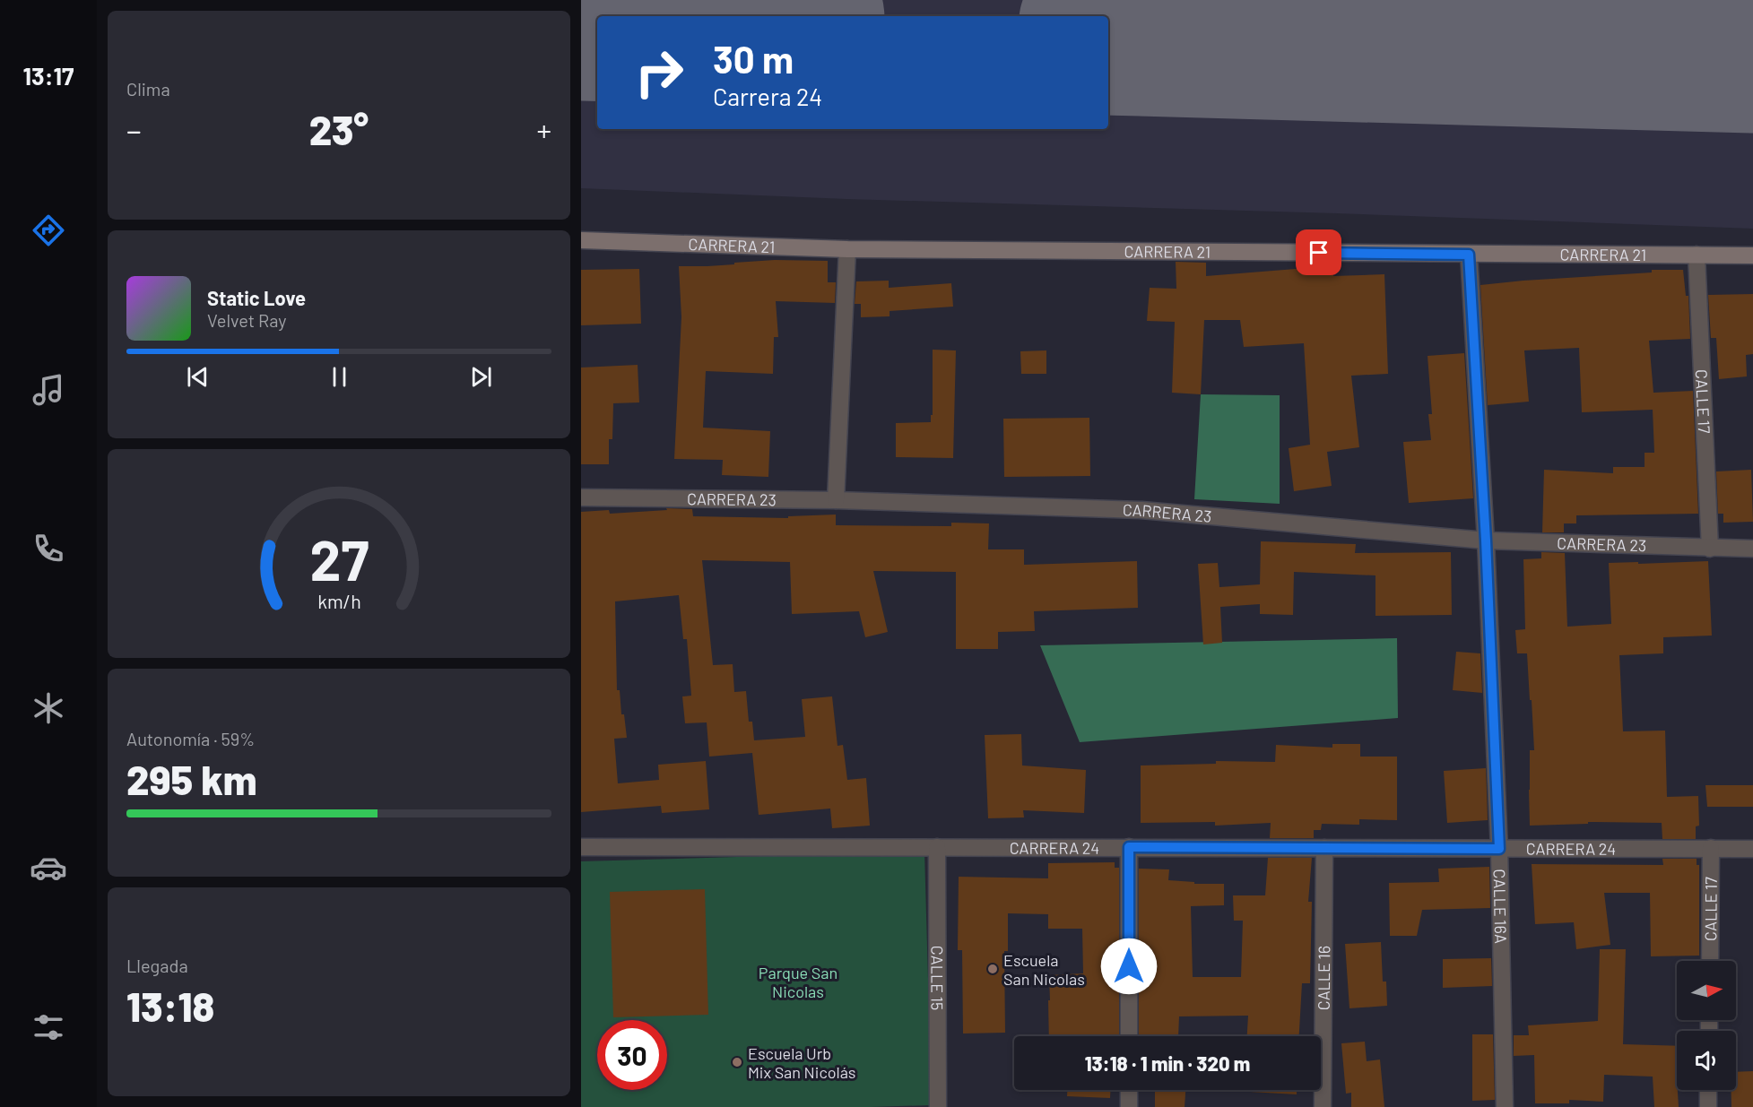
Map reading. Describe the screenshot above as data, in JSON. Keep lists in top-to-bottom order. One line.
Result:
{"streets":{"street":["CARRERA 21","CALLE 17","CARRERA 23","CARRERA 24","CALLE 16A","CALLE 15","CALLE 16"]},"crossings":[["CARRERA 21","CALLE 17"],["CARRERA 21","CALLE 16A"],["CALLE 17","CARRERA 23"],["CALLE 17","CARRERA 24"],["CARRERA 23","CALLE 16A"],["CARRERA 24","CALLE 16A"],["CARRERA 24","CALLE 15"],["CARRERA 24","CALLE 16"]],"parks":["Parque San Nicolas"],"places":["Escuela San Nicolas","Escuela Urb Mix San Nicolás"],"north":"right","page":{"tabs":"13:17","tile":["Clima",["Autonomía · 59%","295 km"],["Llegada","13:18"]],"turn":["30 m","Carrera 24"],"heat":["−","23°","+"],"song":["Static Love","Velvet Ray"],"limit":"30","trip":"13:18 · 1 min · 320 m","gauge":["27","km/h"]}}
